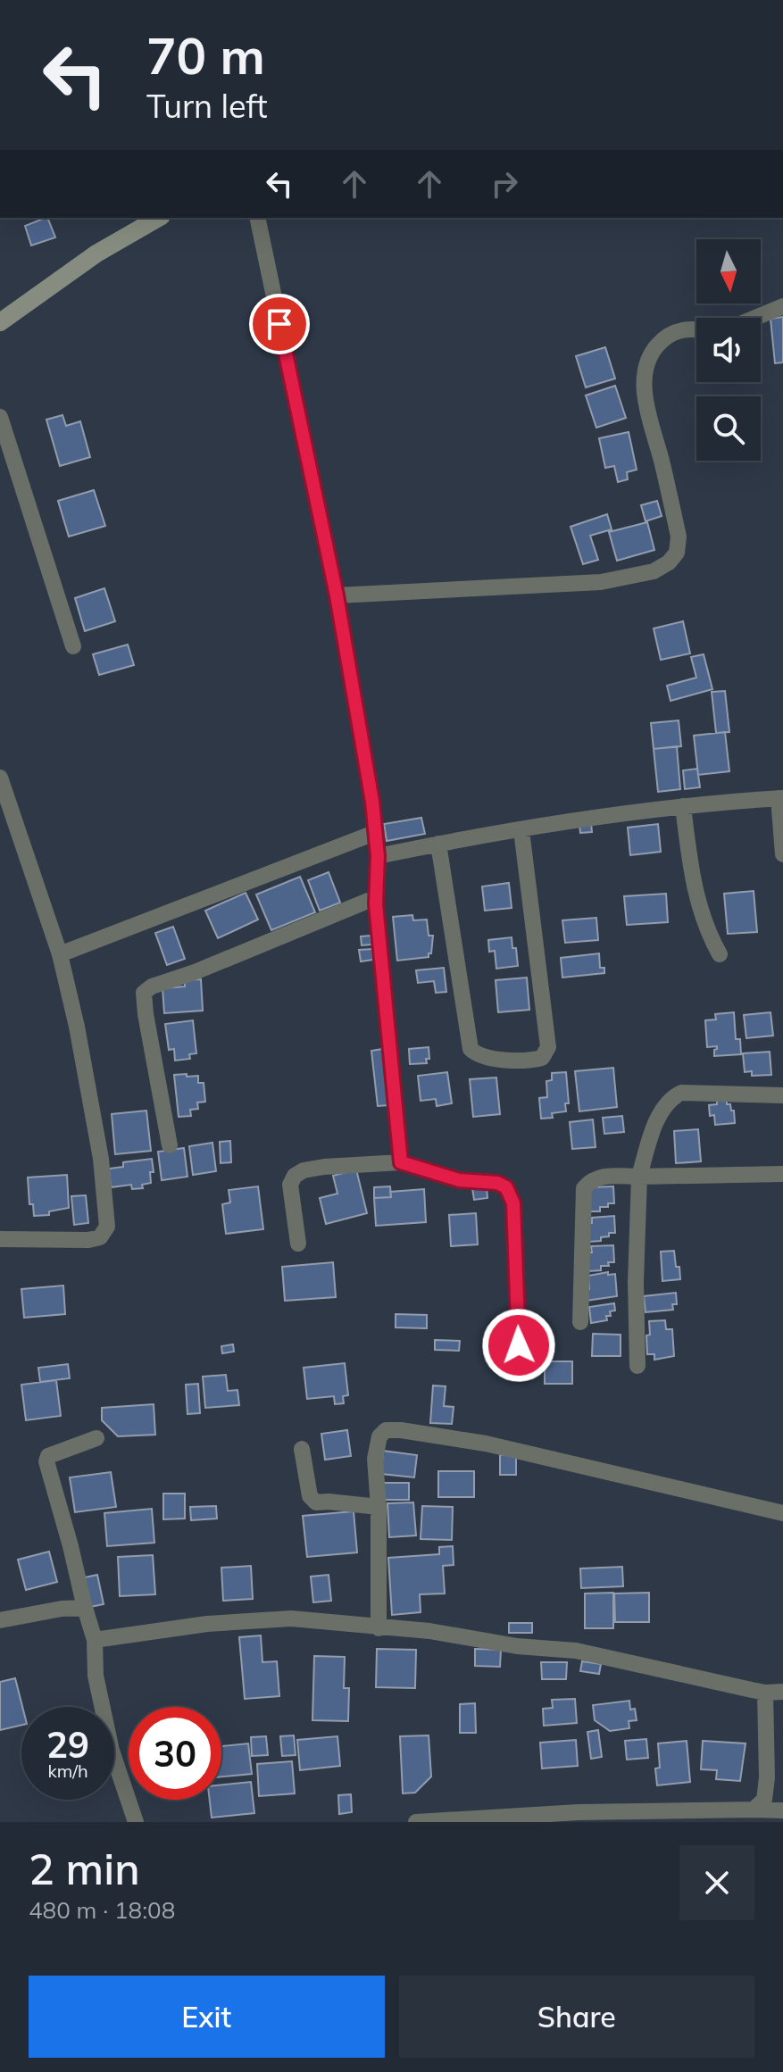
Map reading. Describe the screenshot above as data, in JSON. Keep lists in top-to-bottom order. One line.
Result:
{"north":"bottom","page":{"turn":["70 m","Turn left"],"speed":"29 km/h","limit":"30","heading":["2 min","480 m · 18:08"],"buttons":["Exit","Share"]}}
